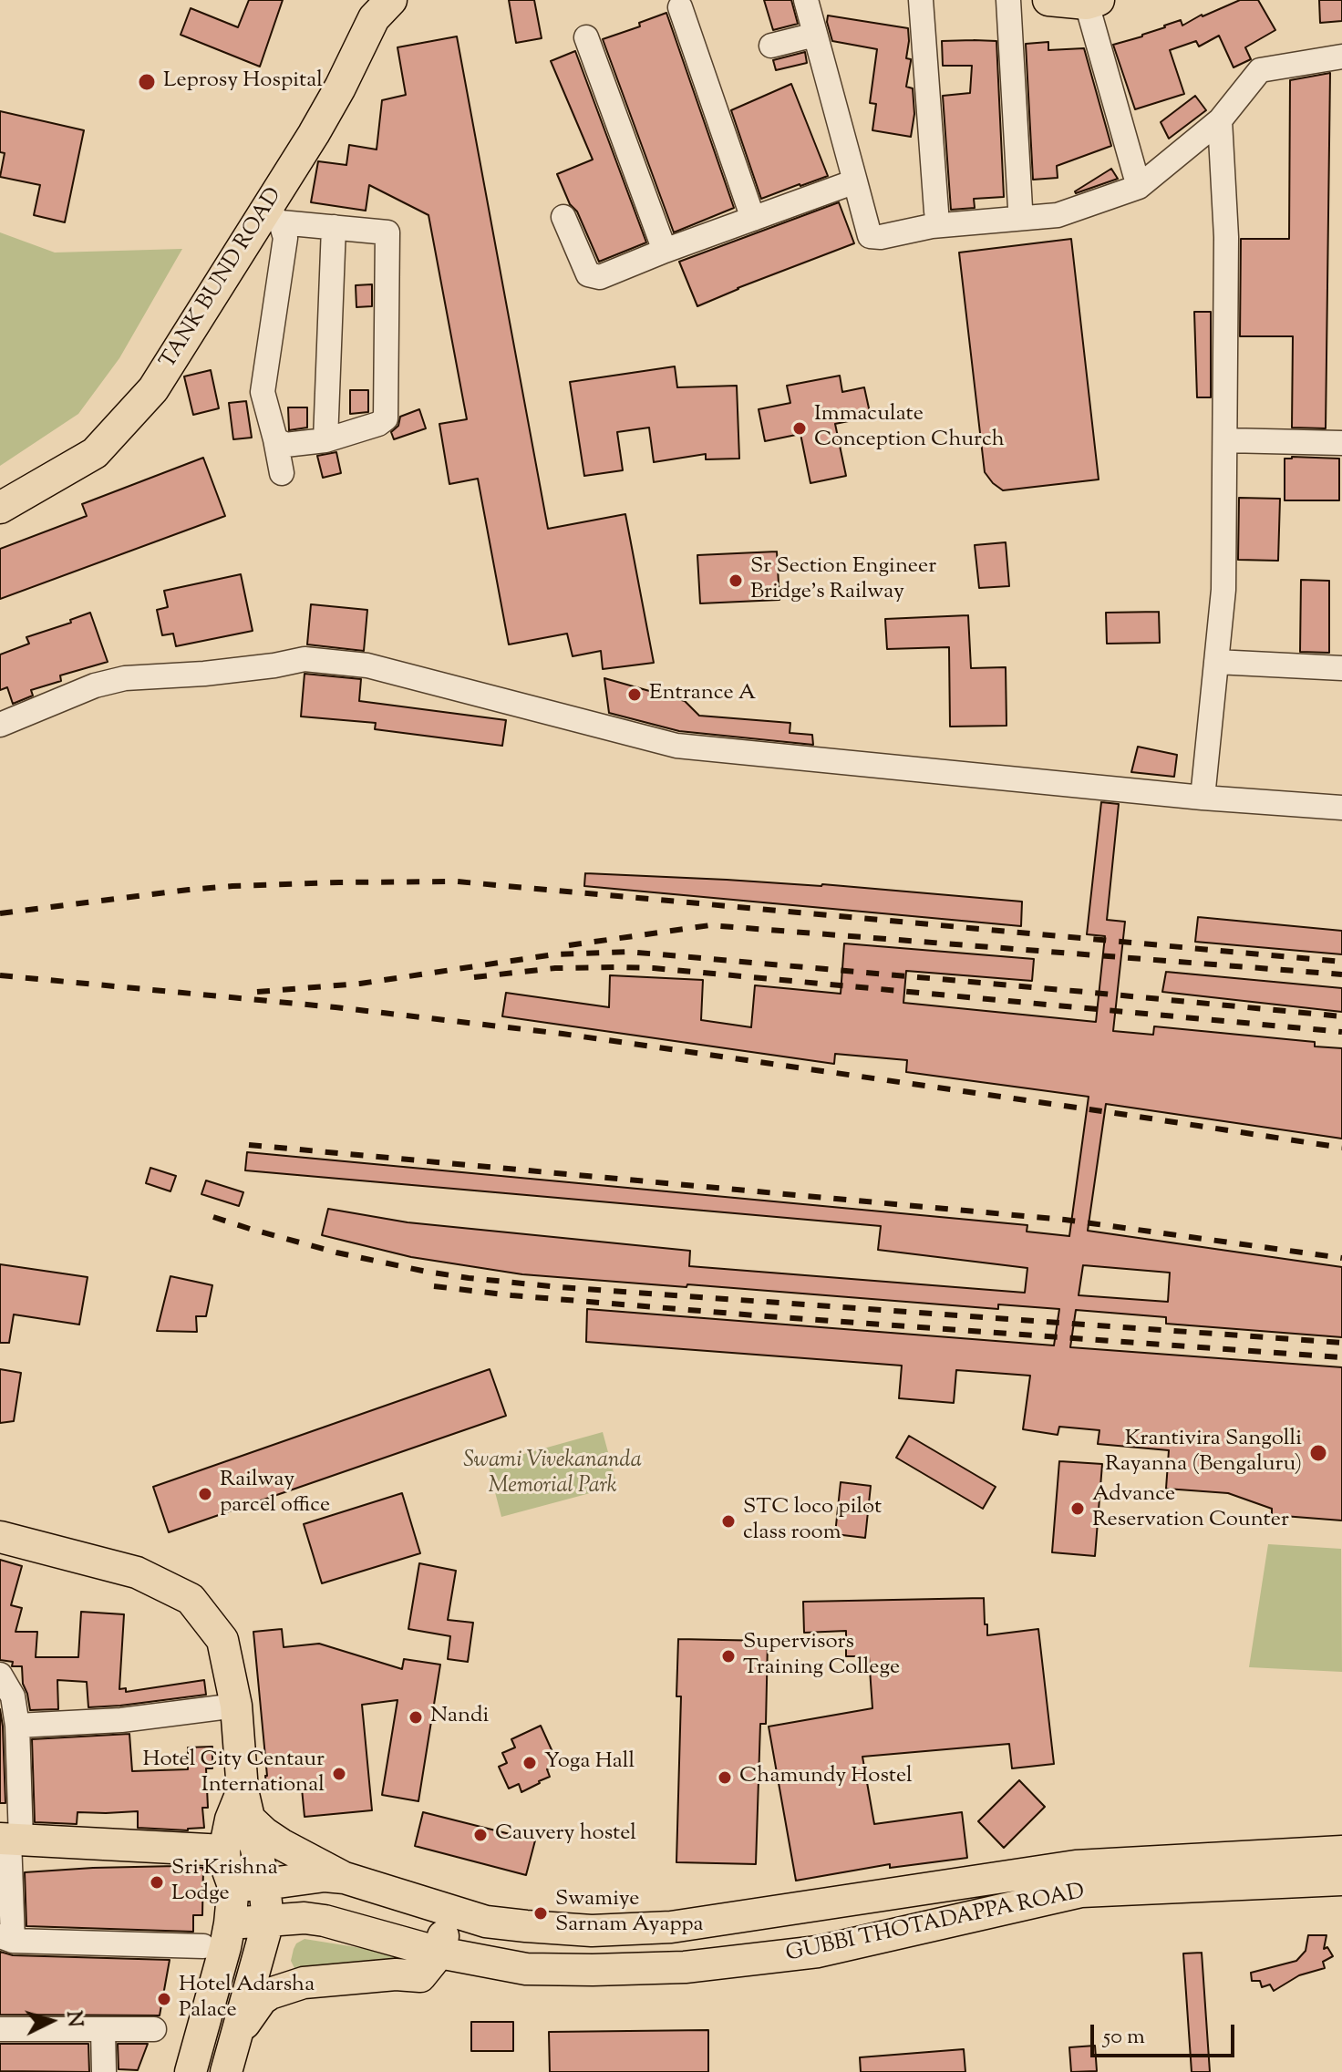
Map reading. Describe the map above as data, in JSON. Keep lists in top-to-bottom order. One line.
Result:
{"streets":{"main road":["TANK BUND ROAD","GUBBI THOTADAPPA ROAD"]},"parks":["Swami Vivekananda Memorial Park"],"places":["Leprosy Hospital","Immaculate Conception Church","Sr Section Engineer Bridge's Railway","Entrance A","Krantivira Sangolli Rayanna (Bengaluru)","Railway parcel office","Advance Reservation Counter","STC loco pilot class room","Supervisors Training College","Nandi","Yoga Hall","Hotel City Centaur International","Chamundy Hostel","Cauvery hostel","Sri Krishna Lodge","Swamiye Sarnam Ayappa","Hotel Adarsha Palace"],"scale_bar":"50 m","north":"right"}
